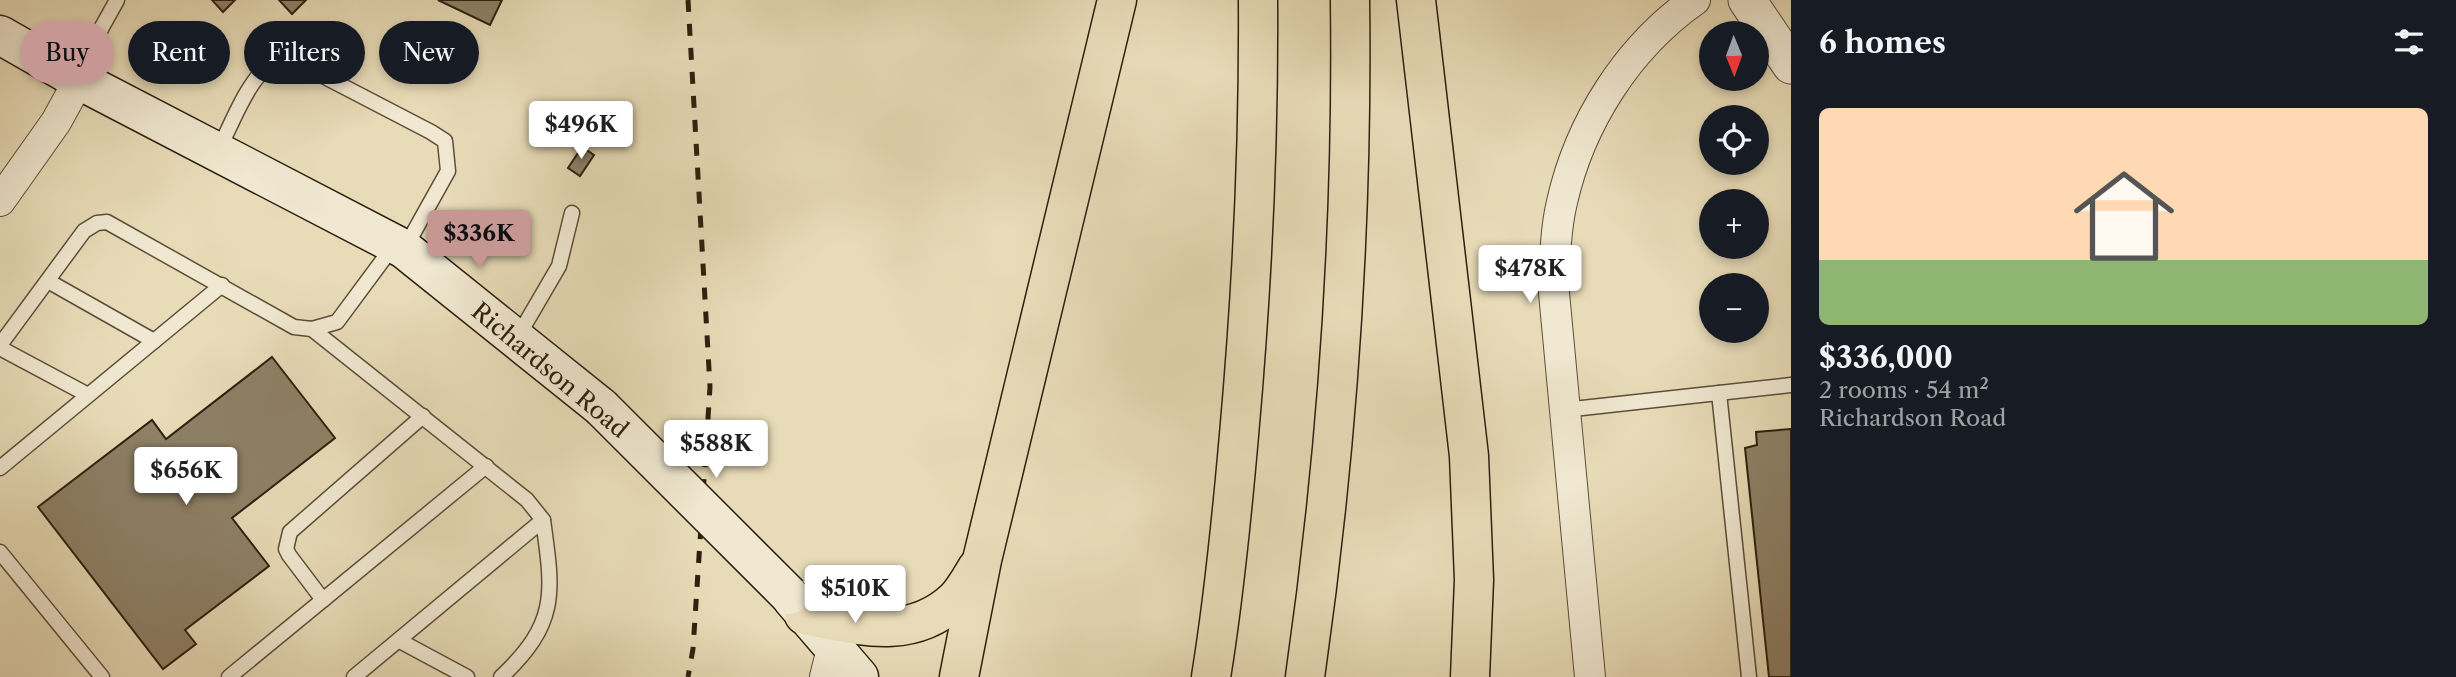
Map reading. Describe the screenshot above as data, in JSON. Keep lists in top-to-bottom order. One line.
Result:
{"streets":{"main road":["Richardson Road"]},"north":"bottom","page":{"heading":"6 homes","map_buttons":["+","−"],"chip":["Buy","Rent","Filters","New"],"list":[{"name":"$336,000","note":"2 rooms · 54 m² · Richardson Road"}],"price":["$496K","$336K","$478K","$588K","$656K","$510K"]}}
